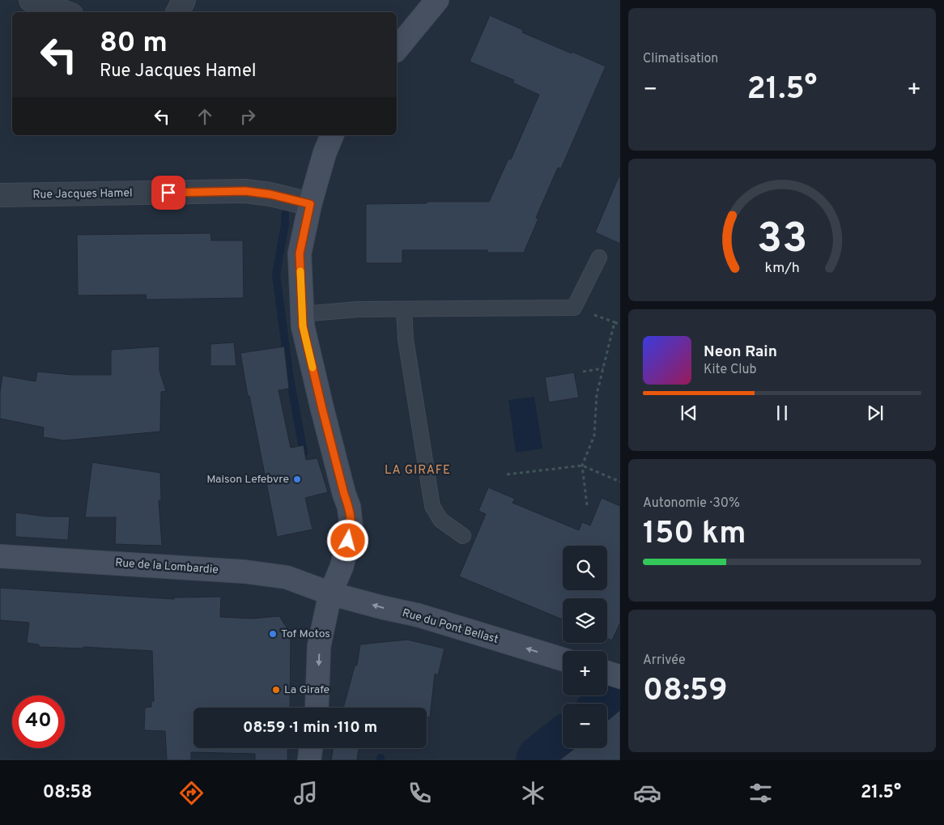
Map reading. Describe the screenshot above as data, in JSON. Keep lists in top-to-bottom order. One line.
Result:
{"streets":{"main road":["Rue de la Lombardie","Rue du Pont Bellast"],"street":["Rue Jacques Hamel"]},"crossings":[["Rue de la Lombardie","Rue du Pont Bellast"]],"one_way":["Rue du Pont Bellast"],"districts":["LA GIRAFE"],"places":["Maison Lefebvre","Tof Motos","La Girafe"],"page":{"tile":["Climatisation",["Autonomie · 30%","150 km"],["Arrivée","08:59"]],"turn":["80 m","Rue Jacques Hamel"],"heat":["−","21.5°","+"],"song":["Neon Rain","Kite Club"],"map_buttons":["+","−"],"limit":"40","trip":"08:59 · 1 min · 110 m","tabs":["08:58","21.5°"],"gauge":["33","km/h"]}}
